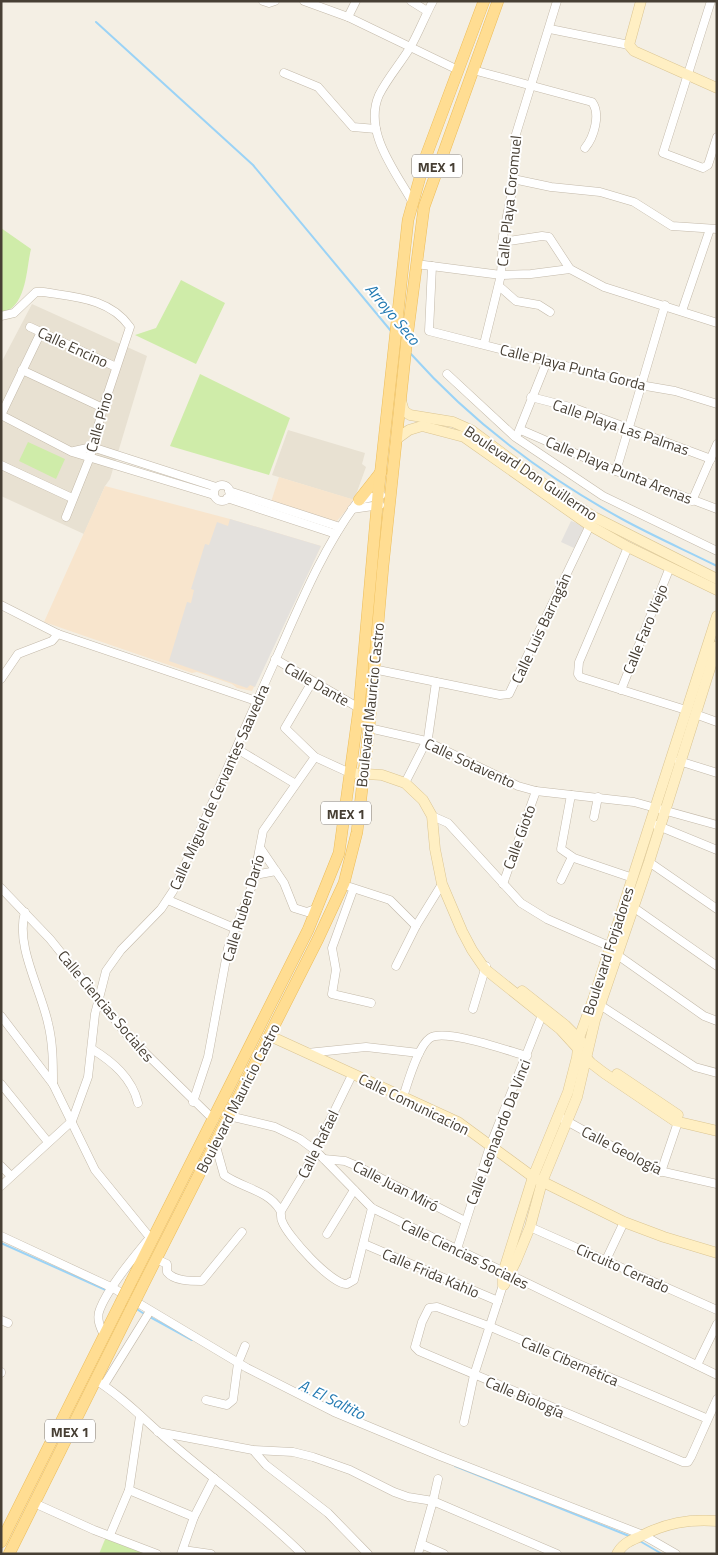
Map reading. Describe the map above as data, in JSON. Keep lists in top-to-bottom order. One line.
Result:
{"streets":{"main road":["MEX 1","Boulevard Mauricio Castro"],"street":["Calle Playa Coromuel","Calle Encino","Calle Playa Punta Gorda","Calle Pino","Calle Playa Las Palmas","Calle Playa Punta Arenas","Boulevard Don Guillermo","Calle Luis Barragán","Calle Faro Viejo","Calle Dante","Calle Sotavento","Calle Miguel de Cervantes Saavedra","Calle Gioto","Calle Ruben Darío","Boulevard Forjadores","Calle Ciencias Sociales","Calle Comunicacion","Calle Leonaordo Da Vinci","Calle Rafael","Calle Geología","Calle Juan Miró","Circuito Cerrado","Calle Frida Kahlo","Calle Cibernética","Calle Biología"]},"crossings":[["Calle Playa Coromuel","Calle Playa Punta Gorda"],["Calle Encino","Calle Pino"],["Boulevard Don Guillermo","Calle Luis Barragán"],["Boulevard Don Guillermo","Calle Faro Viejo"],["Boulevard Don Guillermo","Boulevard Mauricio Castro"],["Calle Luis Barragán","Boulevard Mauricio Castro"],["Calle Dante","Boulevard Mauricio Castro"],["Calle Dante","Calle Miguel de Cervantes Saavedra"],["Boulevard Mauricio Castro","Calle Sotavento"],["Boulevard Mauricio Castro","Calle Ciencias Sociales"],["Boulevard Mauricio Castro","Calle Comunicacion"],["Calle Sotavento","Calle Gioto"],["Calle Sotavento","Boulevard Forjadores"],["Calle Miguel de Cervantes Saavedra","Calle Ciencias Sociales"],["Calle Ruben Darío","Calle Ciencias Sociales"],["Boulevard Forjadores","Calle Ciencias Sociales"],["Boulevard Forjadores","Calle Comunicacion"],["Boulevard Forjadores","Calle Geología"],["Boulevard Forjadores","Circuito Cerrado"],["Boulevard Forjadores","Calle Frida Kahlo"],["Boulevard Forjadores","Calle Cibernética"],["Boulevard Forjadores","Calle Biología"],["Calle Ciencias Sociales","Calle Leonaordo Da Vinci"],["Calle Ciencias Sociales","Calle Rafael"],["Calle Ciencias Sociales","Calle Juan Miró"],["Calle Comunicacion","Calle Leonaordo Da Vinci"],["Calle Comunicacion","Calle Rafael"],["Calle Leonaordo Da Vinci","Calle Juan Miró"],["Calle Cibernética","Calle Biología"]],"water":["Arroyo Seco","A. El Saltito"]}
